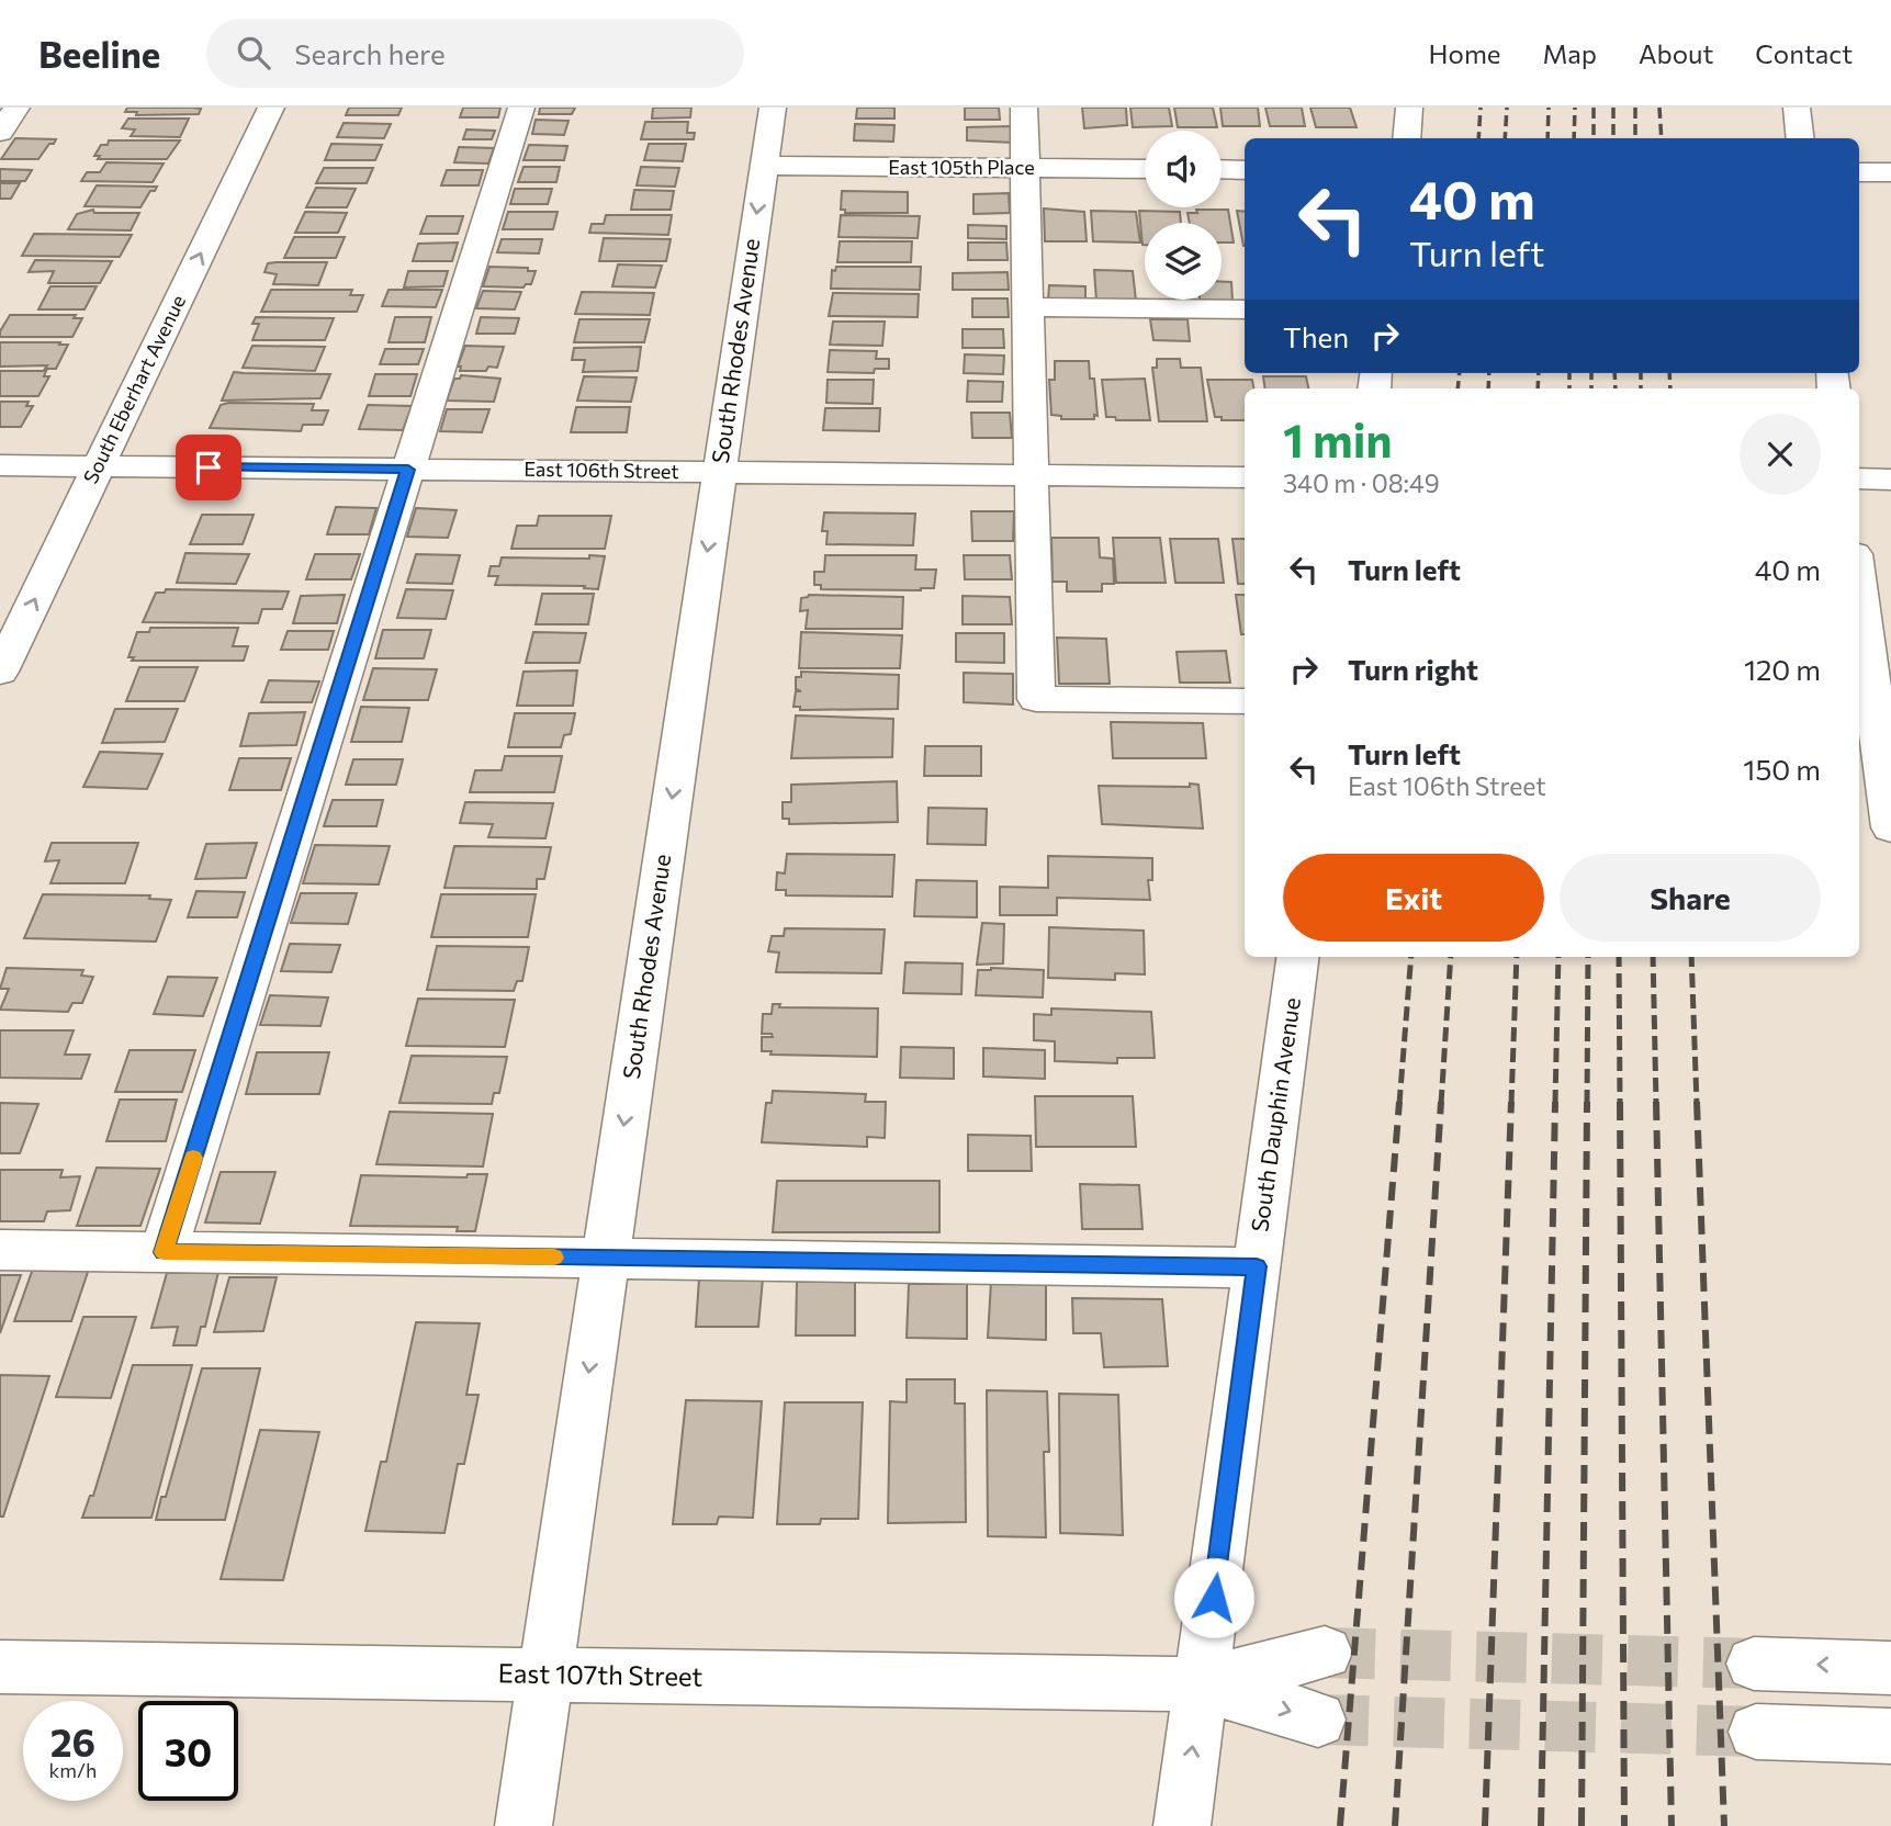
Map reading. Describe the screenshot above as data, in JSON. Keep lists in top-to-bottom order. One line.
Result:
{"streets":{"street":["East 105th Place","South Rhodes Avenue","South Eberhart Avenue","East 106th Street","South Dauphin Avenue","East 107th Street"]},"crossings":[["East 105th Place","South Rhodes Avenue"],["South Rhodes Avenue","East 106th Street"],["South Rhodes Avenue","East 107th Street"],["South Eberhart Avenue","East 106th Street"],["South Dauphin Avenue","East 107th Street"]],"page":{"header":"Beeline","search":"Search here","nav":["Home","Map","About","Contact"],"turn":["40 m","Turn left"],"then":"Then","heading":["1 min","340 m · 08:49"],"list":[{"name":"Turn left","value":"40 m"},{"name":"Turn right","value":"120 m"},{"name":"Turn left","note":"East 106th Street","value":"150 m"}],"buttons":["Exit","Share"],"speed":"26 km/h","limit":"30"}}
